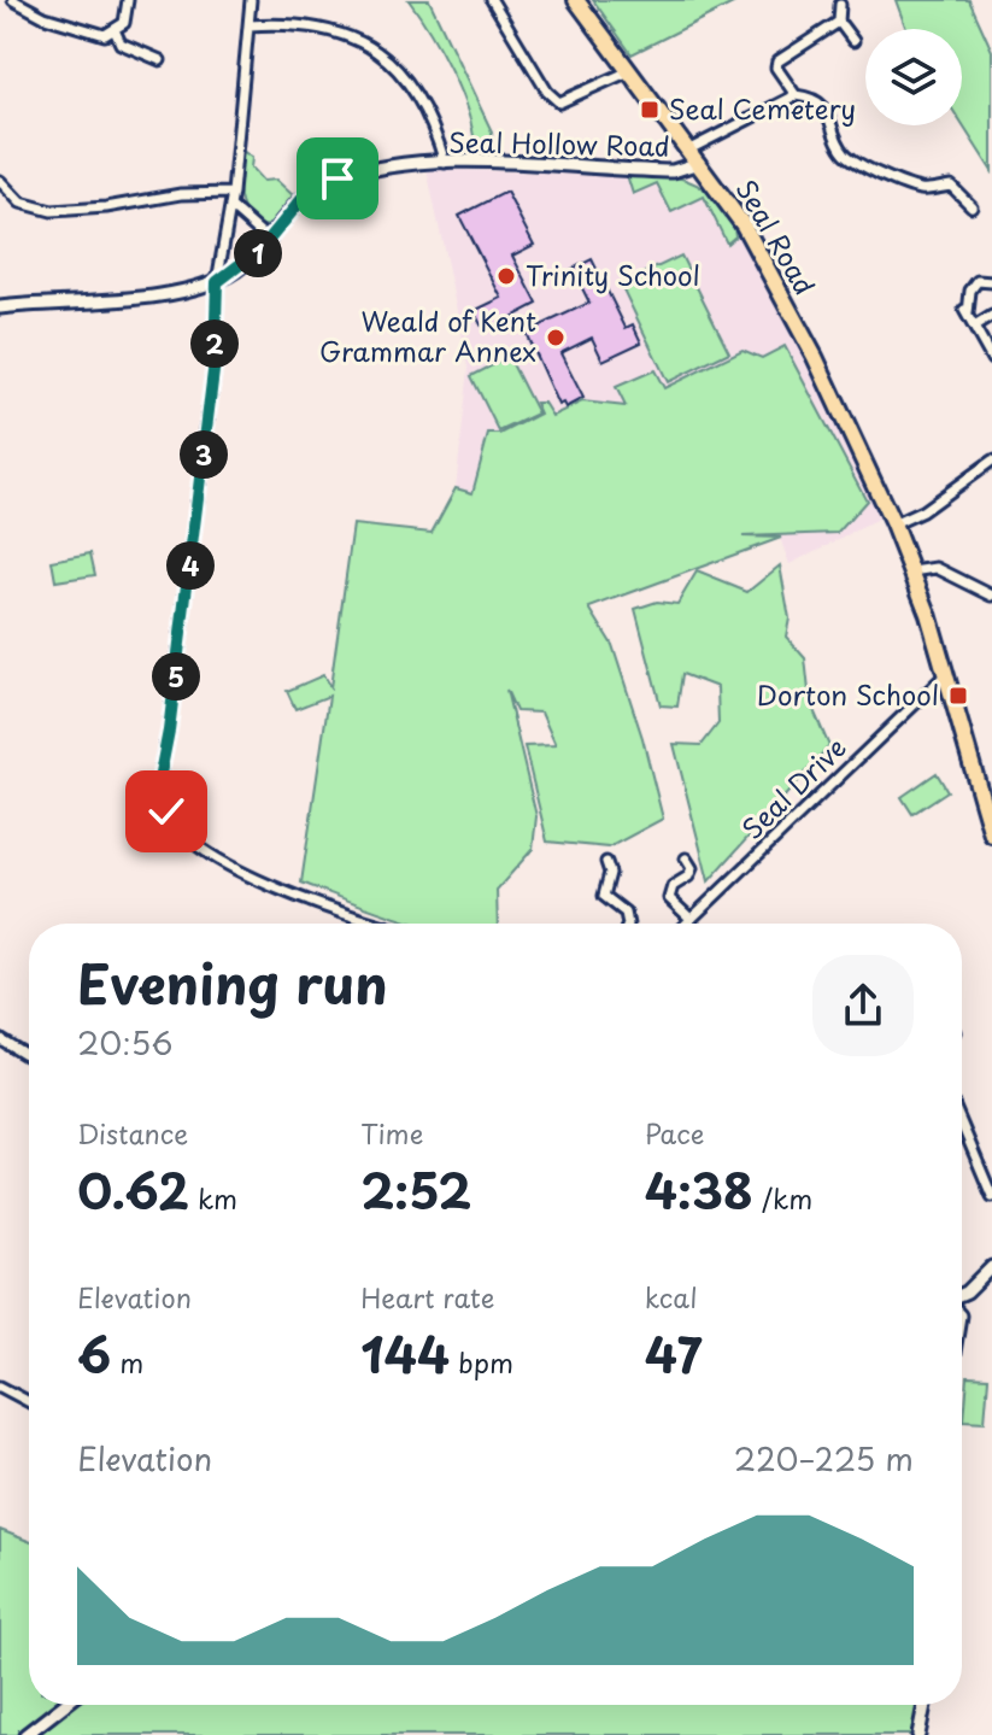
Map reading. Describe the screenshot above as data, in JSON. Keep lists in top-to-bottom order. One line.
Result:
{"streets":{"highway":["Seal Road"],"main road":["Seal Hollow Road"],"street":["Seal Drive"]},"crossings":[["Seal Hollow Road","Seal Road"],["Seal Road","Seal Drive"]],"places":{"transit":["Seal Cemetery","Dorton School"],"other":["Trinity School","Weald of Kent Grammar Annex"]},"page":{"pins":["1","2","3","4","5"],"heading":["Evening run","20:56"],"stats":[["Distance","0.62 km"],["Time","2:52"],["Pace","4:38 /km"],["Elevation","6 m"],["Heart rate","144 bpm"],["kcal","47"]],"chart":["Elevation","220–225 m"]}}
